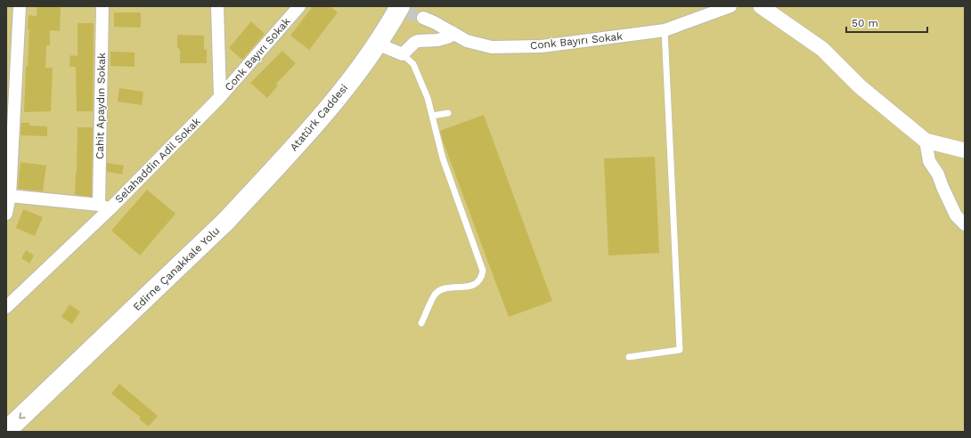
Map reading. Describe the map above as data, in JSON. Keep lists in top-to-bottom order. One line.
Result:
{"streets":{"main road":["Atatürk Caddesi","Edirne Çanakkale Yolu"],"street":["Conk Bayırı Sokak","Cahit Apaydın Sokak","Selahaddin Adil Sokak"]},"crossings":[["Conk Bayırı Sokak","Selahaddin Adil Sokak"],["Cahit Apaydın Sokak","Selahaddin Adil Sokak"],["Atatürk Caddesi","Edirne Çanakkale Yolu"]],"scale_bar":"50 m"}
